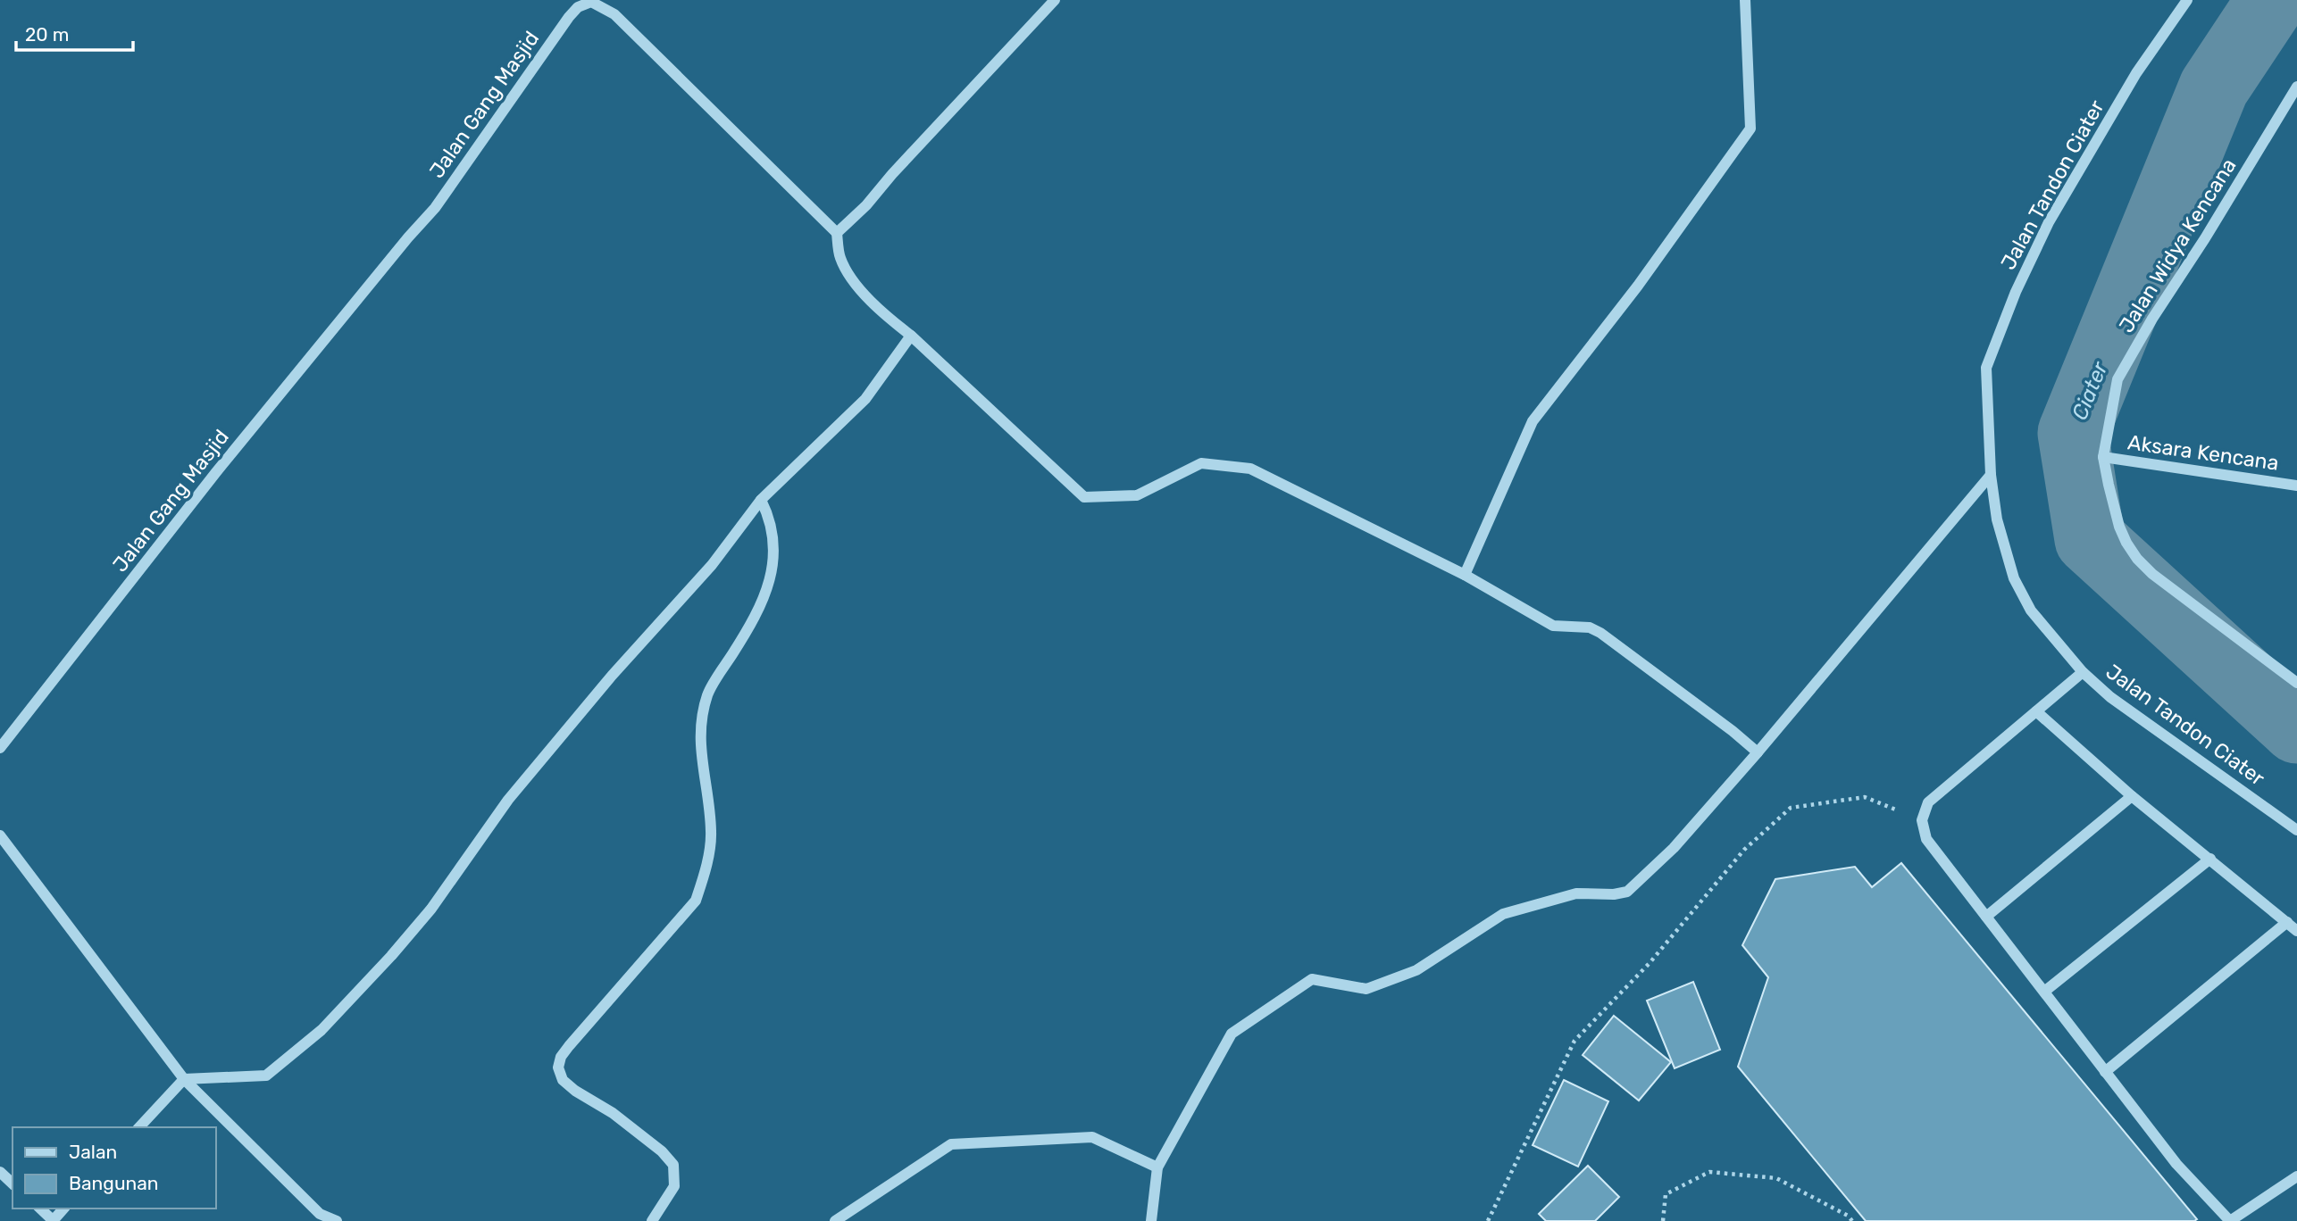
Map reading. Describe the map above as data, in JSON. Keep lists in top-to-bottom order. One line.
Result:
{"streets":{"street":["Jalan Gang Masjid","Jalan Tandon Ciater","Jalan Widya Kencana","Aksara Kencana"]},"crossings":[["Jalan Widya Kencana","Aksara Kencana"]],"water":["Ciater"],"legend":["Jalan","Bangunan"],"scale_bar":"20 m"}
